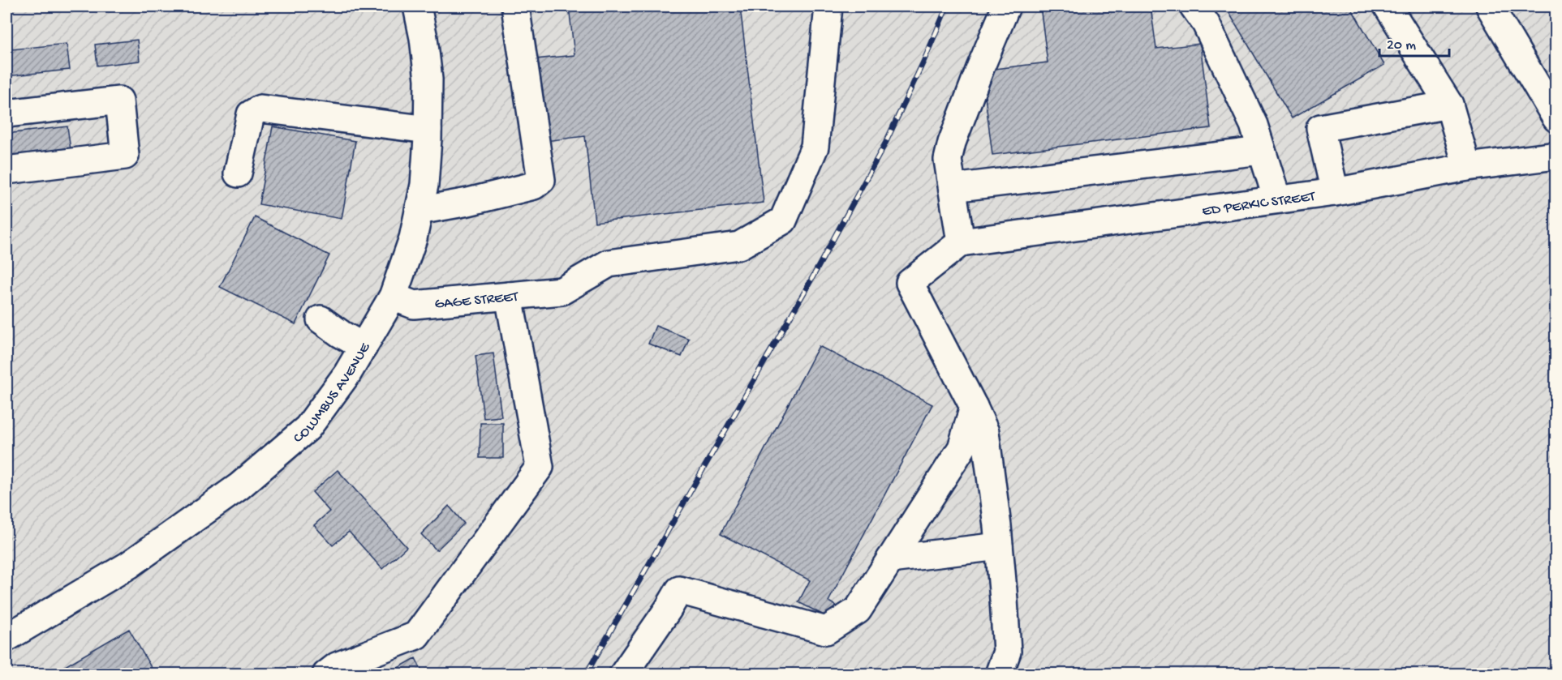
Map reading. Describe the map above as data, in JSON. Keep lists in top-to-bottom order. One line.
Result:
{"streets":{"street":["ED PERKIC STREET","GAGE STREET","COLUMBUS AVENUE"]},"crossings":[["GAGE STREET","COLUMBUS AVENUE"]],"scale_bar":"20 m"}
